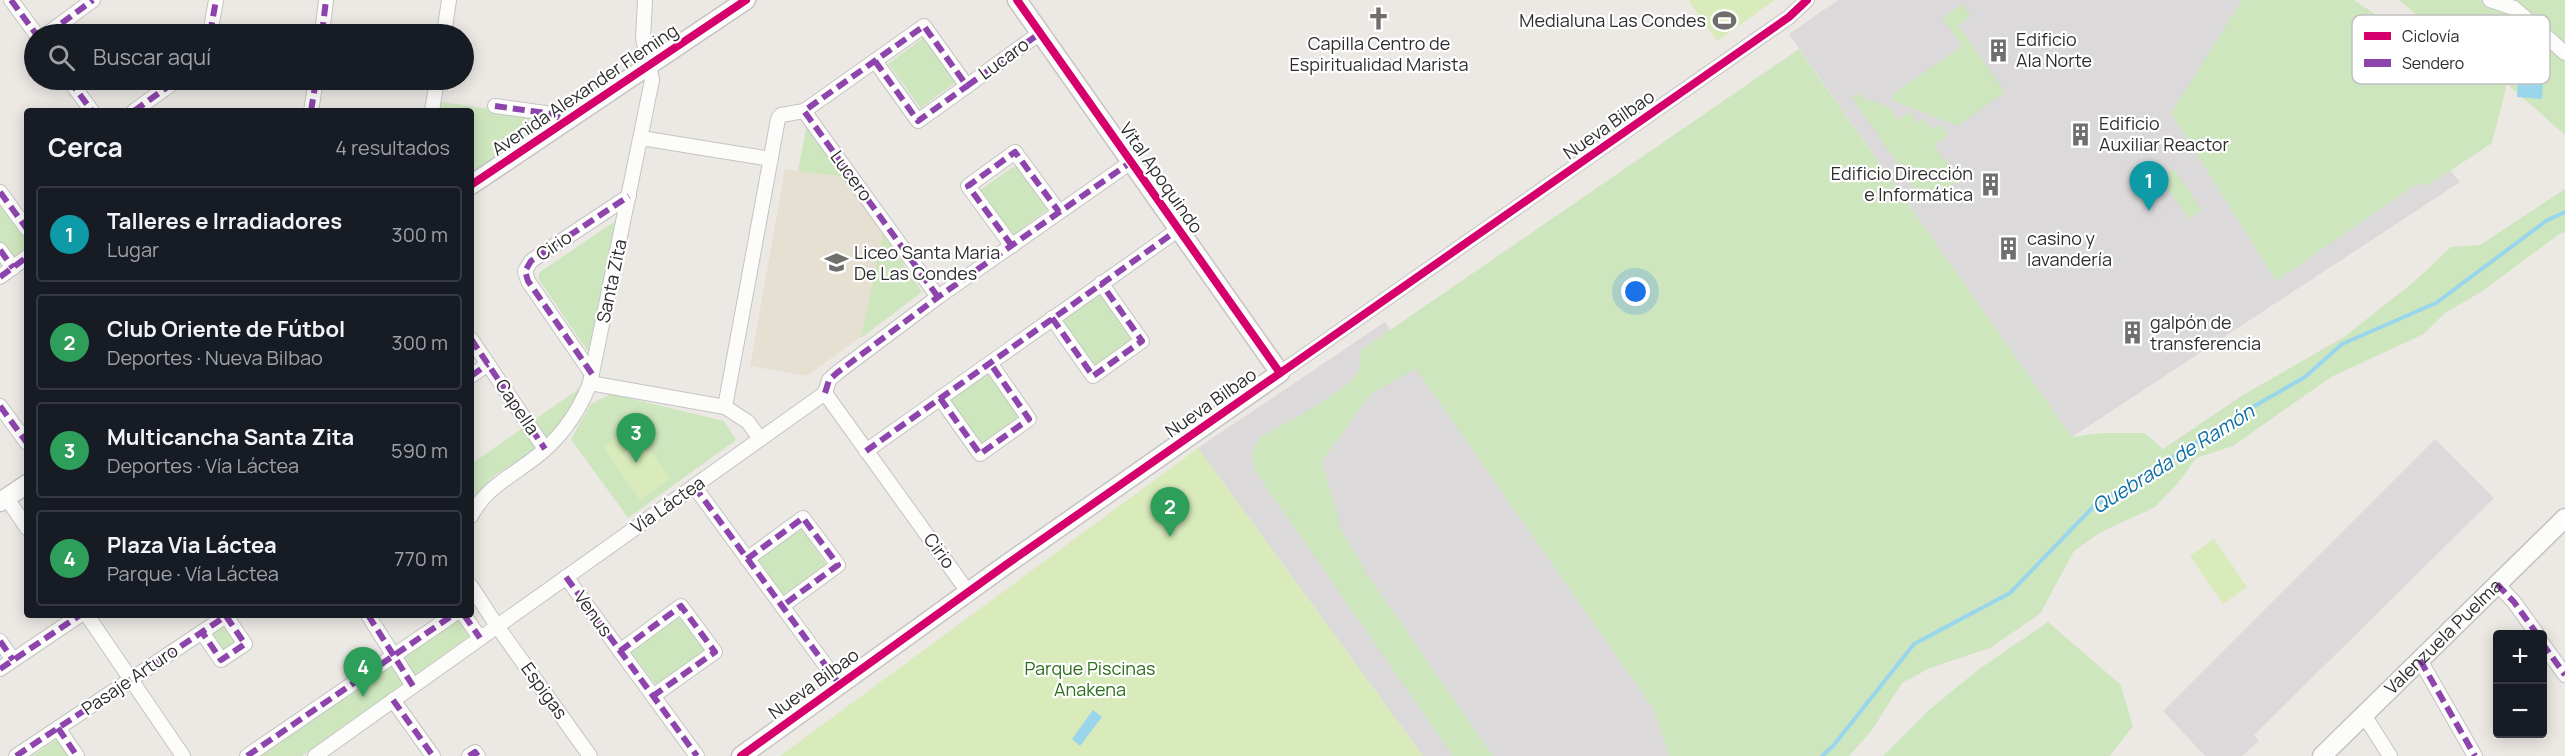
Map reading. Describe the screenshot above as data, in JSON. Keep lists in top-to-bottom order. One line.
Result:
{"streets":{"street":["Lucaro","Avenida Alexander Fleming","Nueva Bilbao","Lucero","Vital Apoquindo","Cirio","Santa Zita","Capella","Vía Láctea","Venus","Valenzuela Puelma","Pasaje Arturo","Espigas"]},"crossings":[["Lucaro","Lucero"],["Lucaro","Vital Apoquindo"],["Avenida Alexander Fleming","Santa Zita"],["Nueva Bilbao","Vital Apoquindo"],["Nueva Bilbao","Cirio"],["Lucero","Vía Láctea"],["Vital Apoquindo","Vía Láctea"],["Cirio","Santa Zita"],["Cirio","Vía Láctea"],["Santa Zita","Capella"],["Vía Láctea","Venus"],["Vía Láctea","Espigas"]],"water":["Quebrada de Ramón"],"parks":["Parque Piscinas Anakena"],"places":{"church":["Capilla Centro de Espiritualidad Marista"],"sports":["Medialuna Las Condes"],"building":["Edificio Ala Norte","Edificio Auxiliar Reactor","Edificio Dirección e Informática","casino y lavandería","galpón de transferencia"],"school or university":["Liceo Santa Maria De Las Condes"]},"legend":["Ciclovía","Sendero"],"page":{"search":"Buscar aquí","heading":["Cerca","4 resultados"],"pins":["1","3","2","4"],"list":[{"mark":"1","name":"Talleres e Irradiadores","note":"Lugar","value":"300 m"},{"mark":"2","name":"Club Oriente de Fútbol","note":"Deportes · Nueva Bilbao","value":"300 m"},{"mark":"3","name":"Multicancha Santa Zita","note":"Deportes · Vía Láctea","value":"590 m"},{"mark":"4","name":"Plaza Via Láctea","note":"Parque · Vía Láctea","value":"770 m"}],"map_buttons":["+","−"]}}
